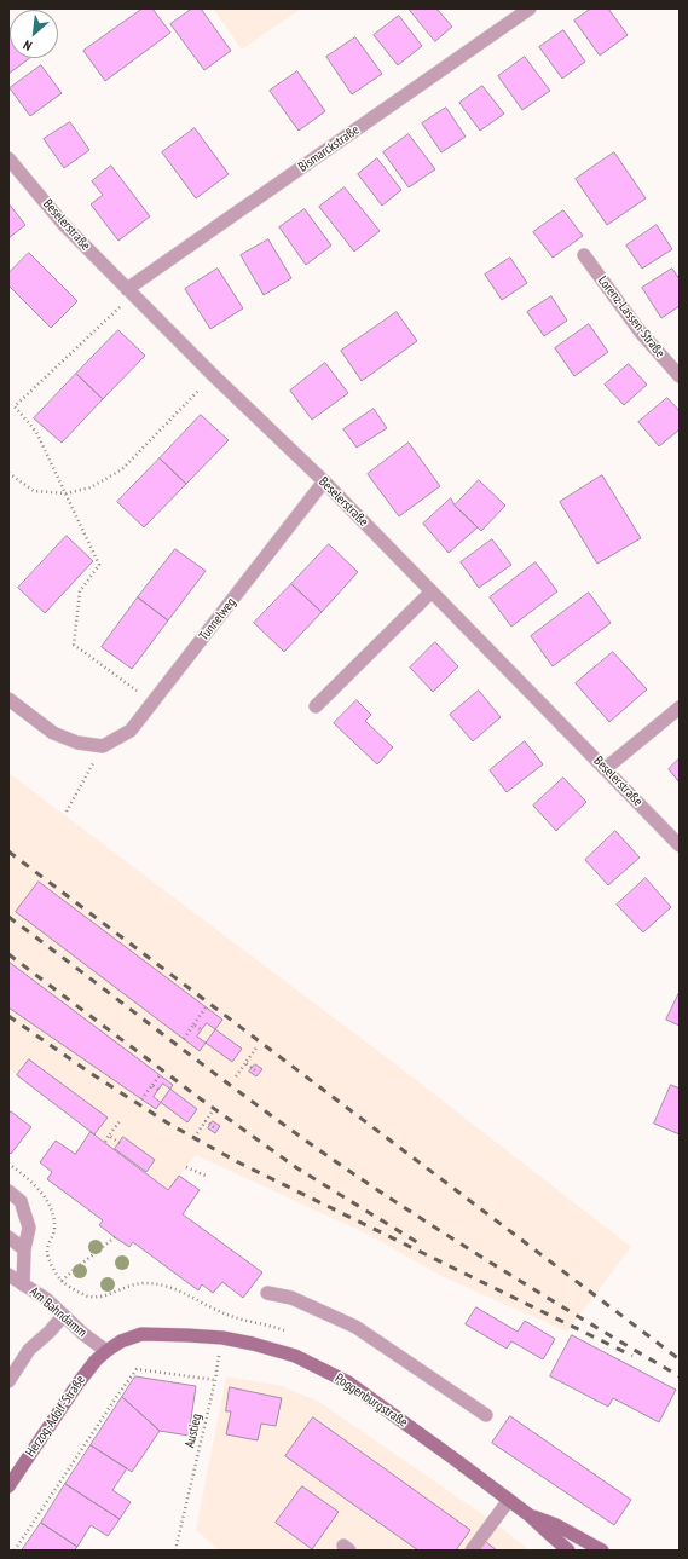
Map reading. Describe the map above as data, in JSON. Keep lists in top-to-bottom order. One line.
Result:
{"streets":{"main road":["Poggenburgstraße","Herzog-Adolf-Straße"],"street":["Bismarckstraße","Beselerstraße","Lorenz-Lassen-Straße","Tunnelweg","Am Bahndamm"],"path":["Austieg"]},"crossings":[["Bismarckstraße","Beselerstraße"],["Beselerstraße","Tunnelweg"],["Am Bahndamm","Poggenburgstraße"],["Am Bahndamm","Herzog-Adolf-Straße"],["Poggenburgstraße","Herzog-Adolf-Straße"],["Poggenburgstraße","Austieg"]],"north":"bottom left"}
